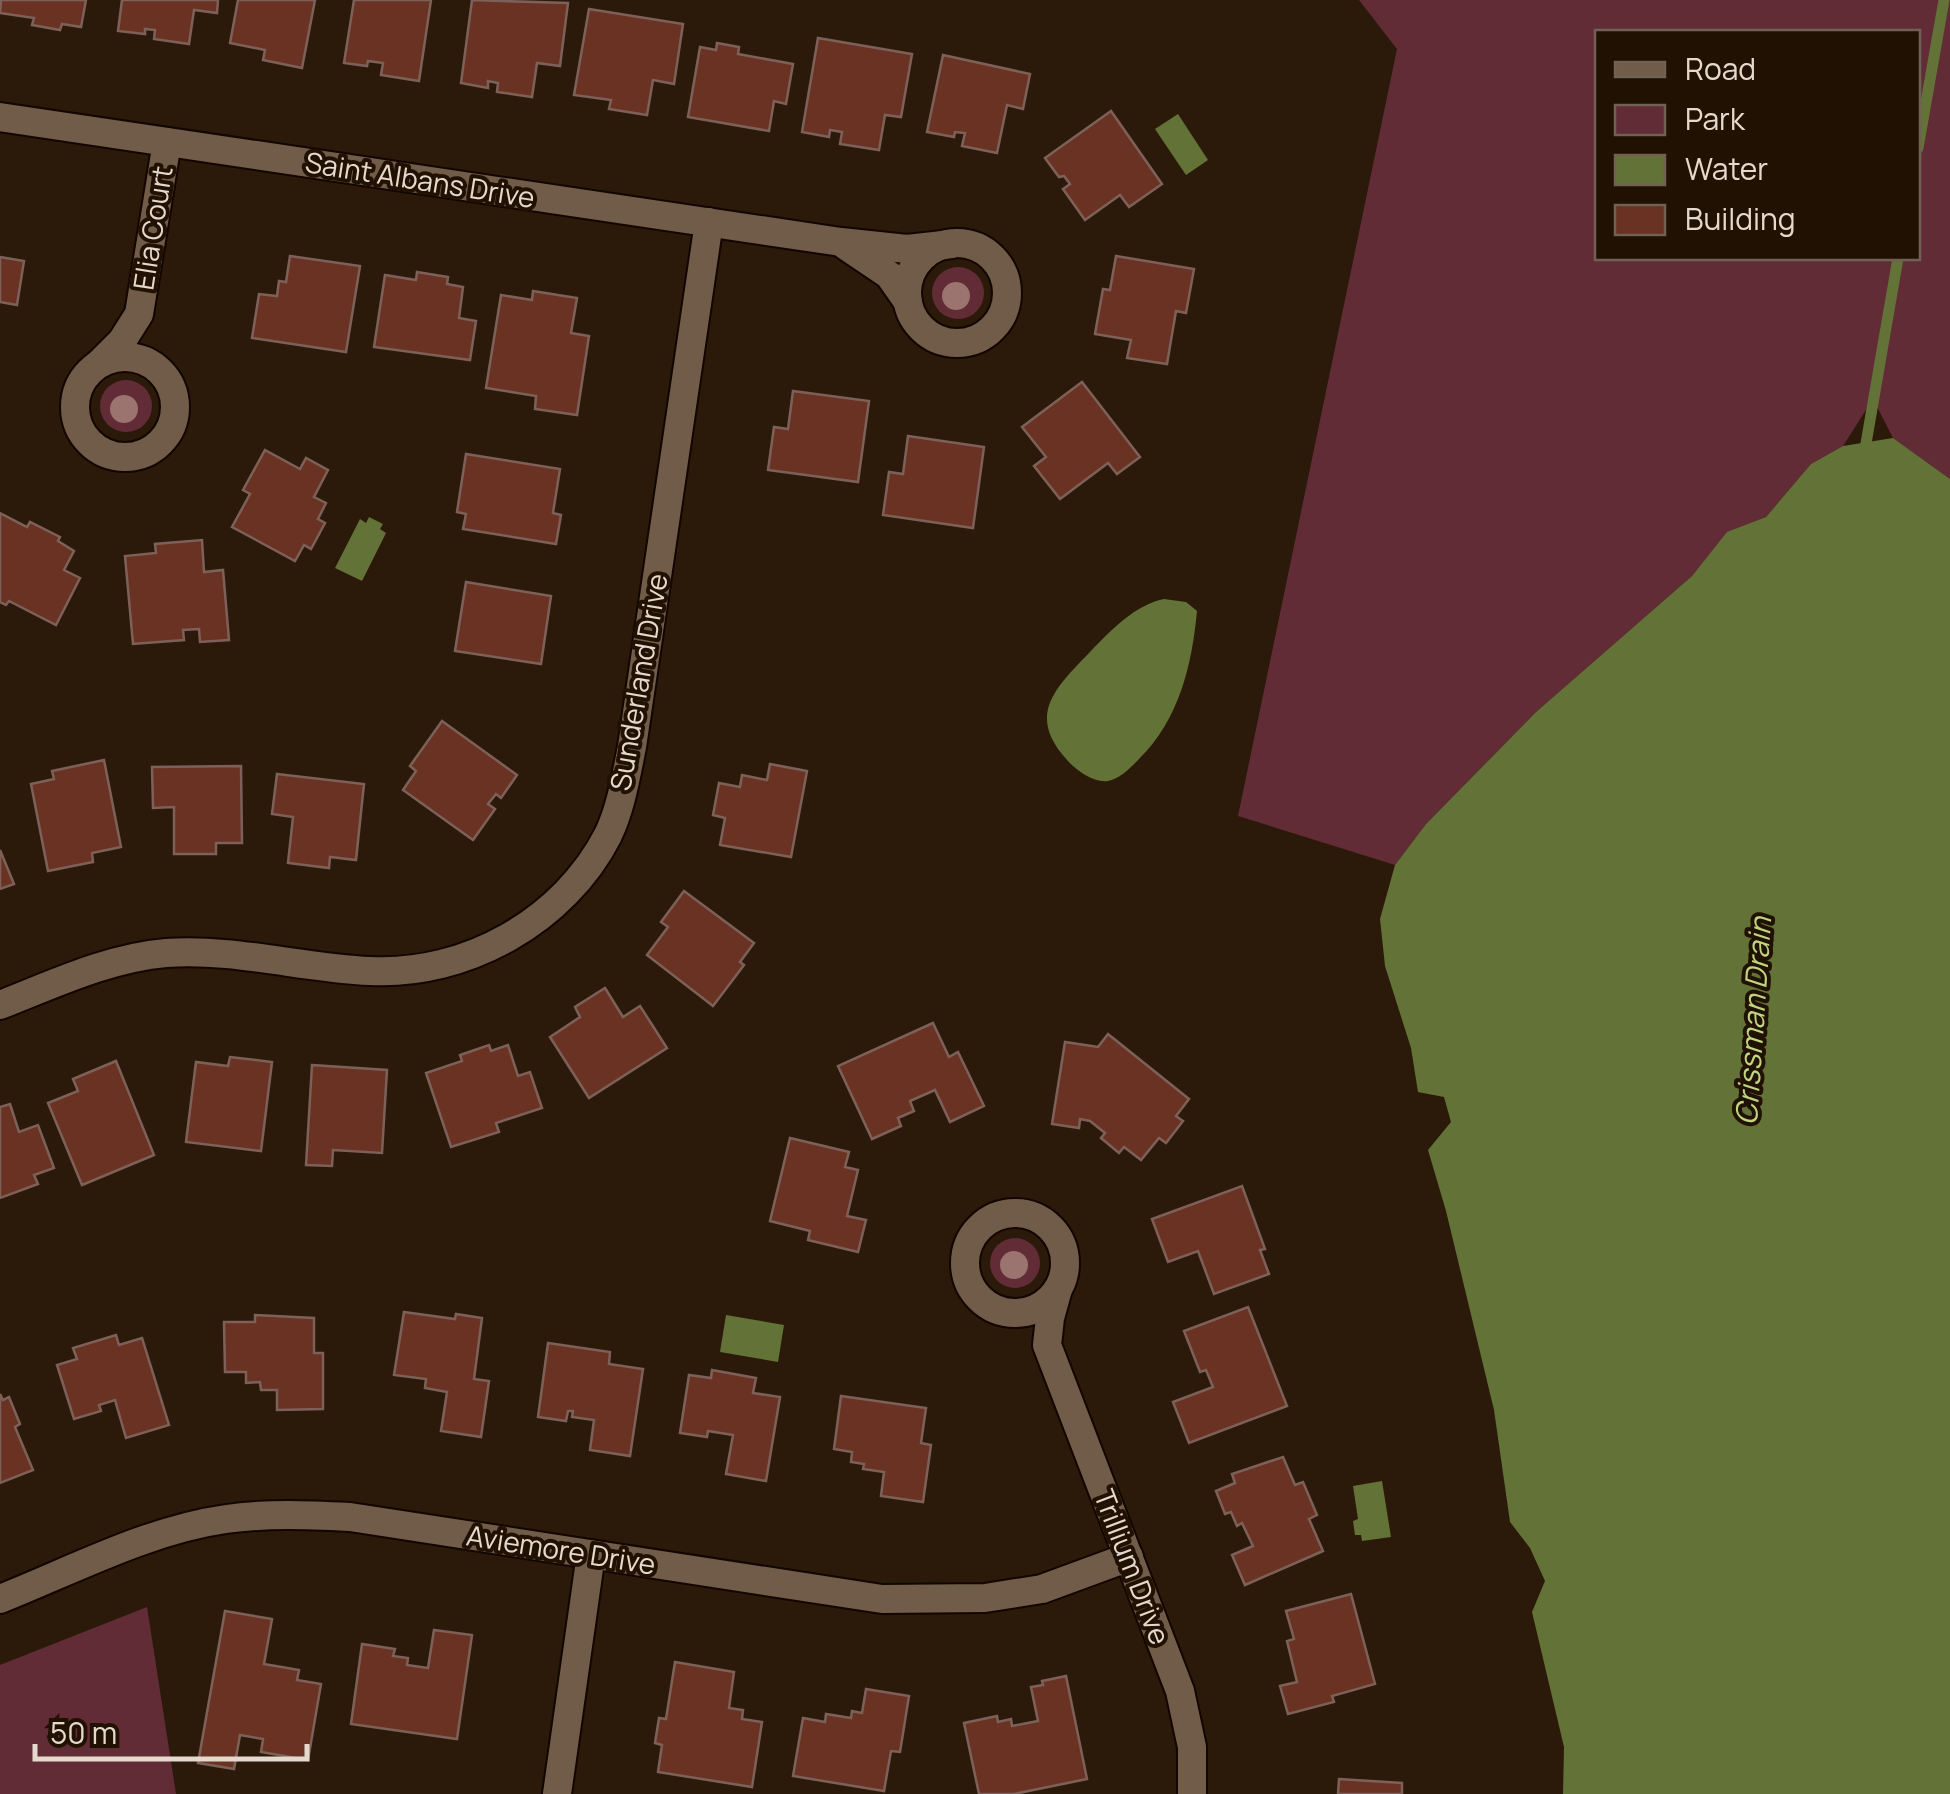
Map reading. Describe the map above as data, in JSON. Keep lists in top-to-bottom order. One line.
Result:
{"streets":{"street":["Saint Albans Drive","Elia Court","Sunderland Drive","Aviemore Drive","Trillium Drive"]},"crossings":[["Saint Albans Drive","Elia Court"],["Saint Albans Drive","Sunderland Drive"],["Aviemore Drive","Trillium Drive"]],"water":["Crissman Drain"],"legend":["Road","Park","Water","Building"],"scale_bar":"50 m"}
